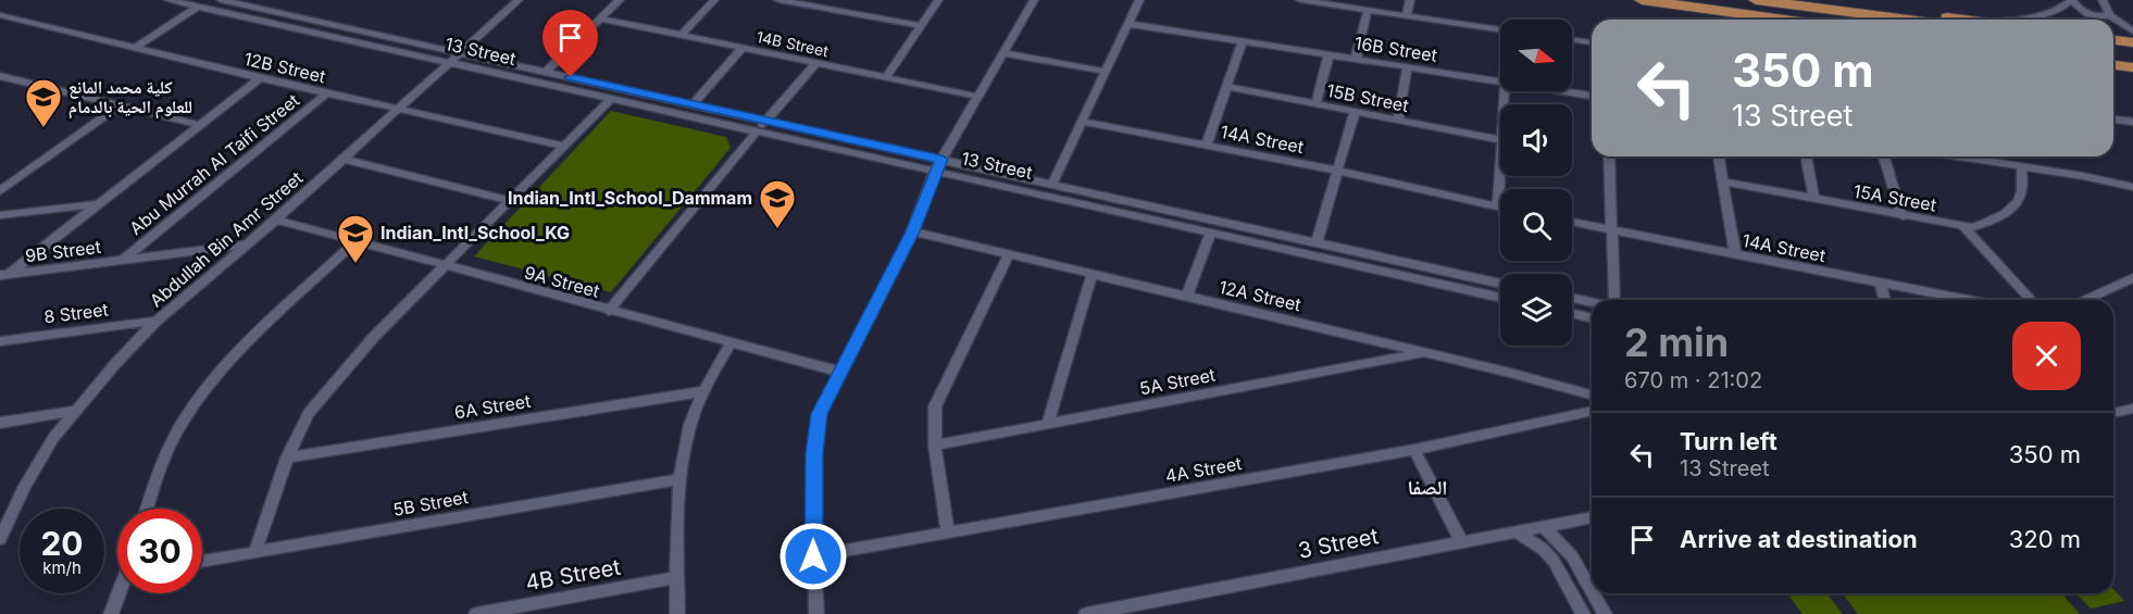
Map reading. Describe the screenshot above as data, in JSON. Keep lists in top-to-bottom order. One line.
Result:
{"streets":{"street":["14B Street","16B Street","13 Street","12B Street","15B Street","14A Street","Abu Murrah Al Taifi Street","15A Street","Abdullah Bin Amr Street","9B Street","9A Street","12A Street","8 Street","5A Street","6A Street","4A Street","5B Street","3 Street","4B Street"]},"crossings":[["13 Street","Abdullah Bin Amr Street"],["12B Street","Abu Murrah Al Taifi Street"],["12B Street","Abdullah Bin Amr Street"],["Abu Murrah Al Taifi Street","9B Street"],["Abdullah Bin Amr Street","9B Street"],["Abdullah Bin Amr Street","9A Street"],["Abdullah Bin Amr Street","8 Street"],["12A Street","5A Street"]],"districts":["الصفا"],"places":{"school or university":["كلية محمد المانع للعلوم الحية بالدمام","Indian_Intl_School_Dammam","Indian_Intl_School_KG"]},"north":"right","page":{"turn":["350 m","13 Street"],"heading":["2 min","670 m · 21:02"],"list":[{"name":"Turn left","note":"13 Street","value":"350 m"},{"name":"Arrive at destination","value":"320 m"}],"speed":"20 km/h","limit":"30"}}
